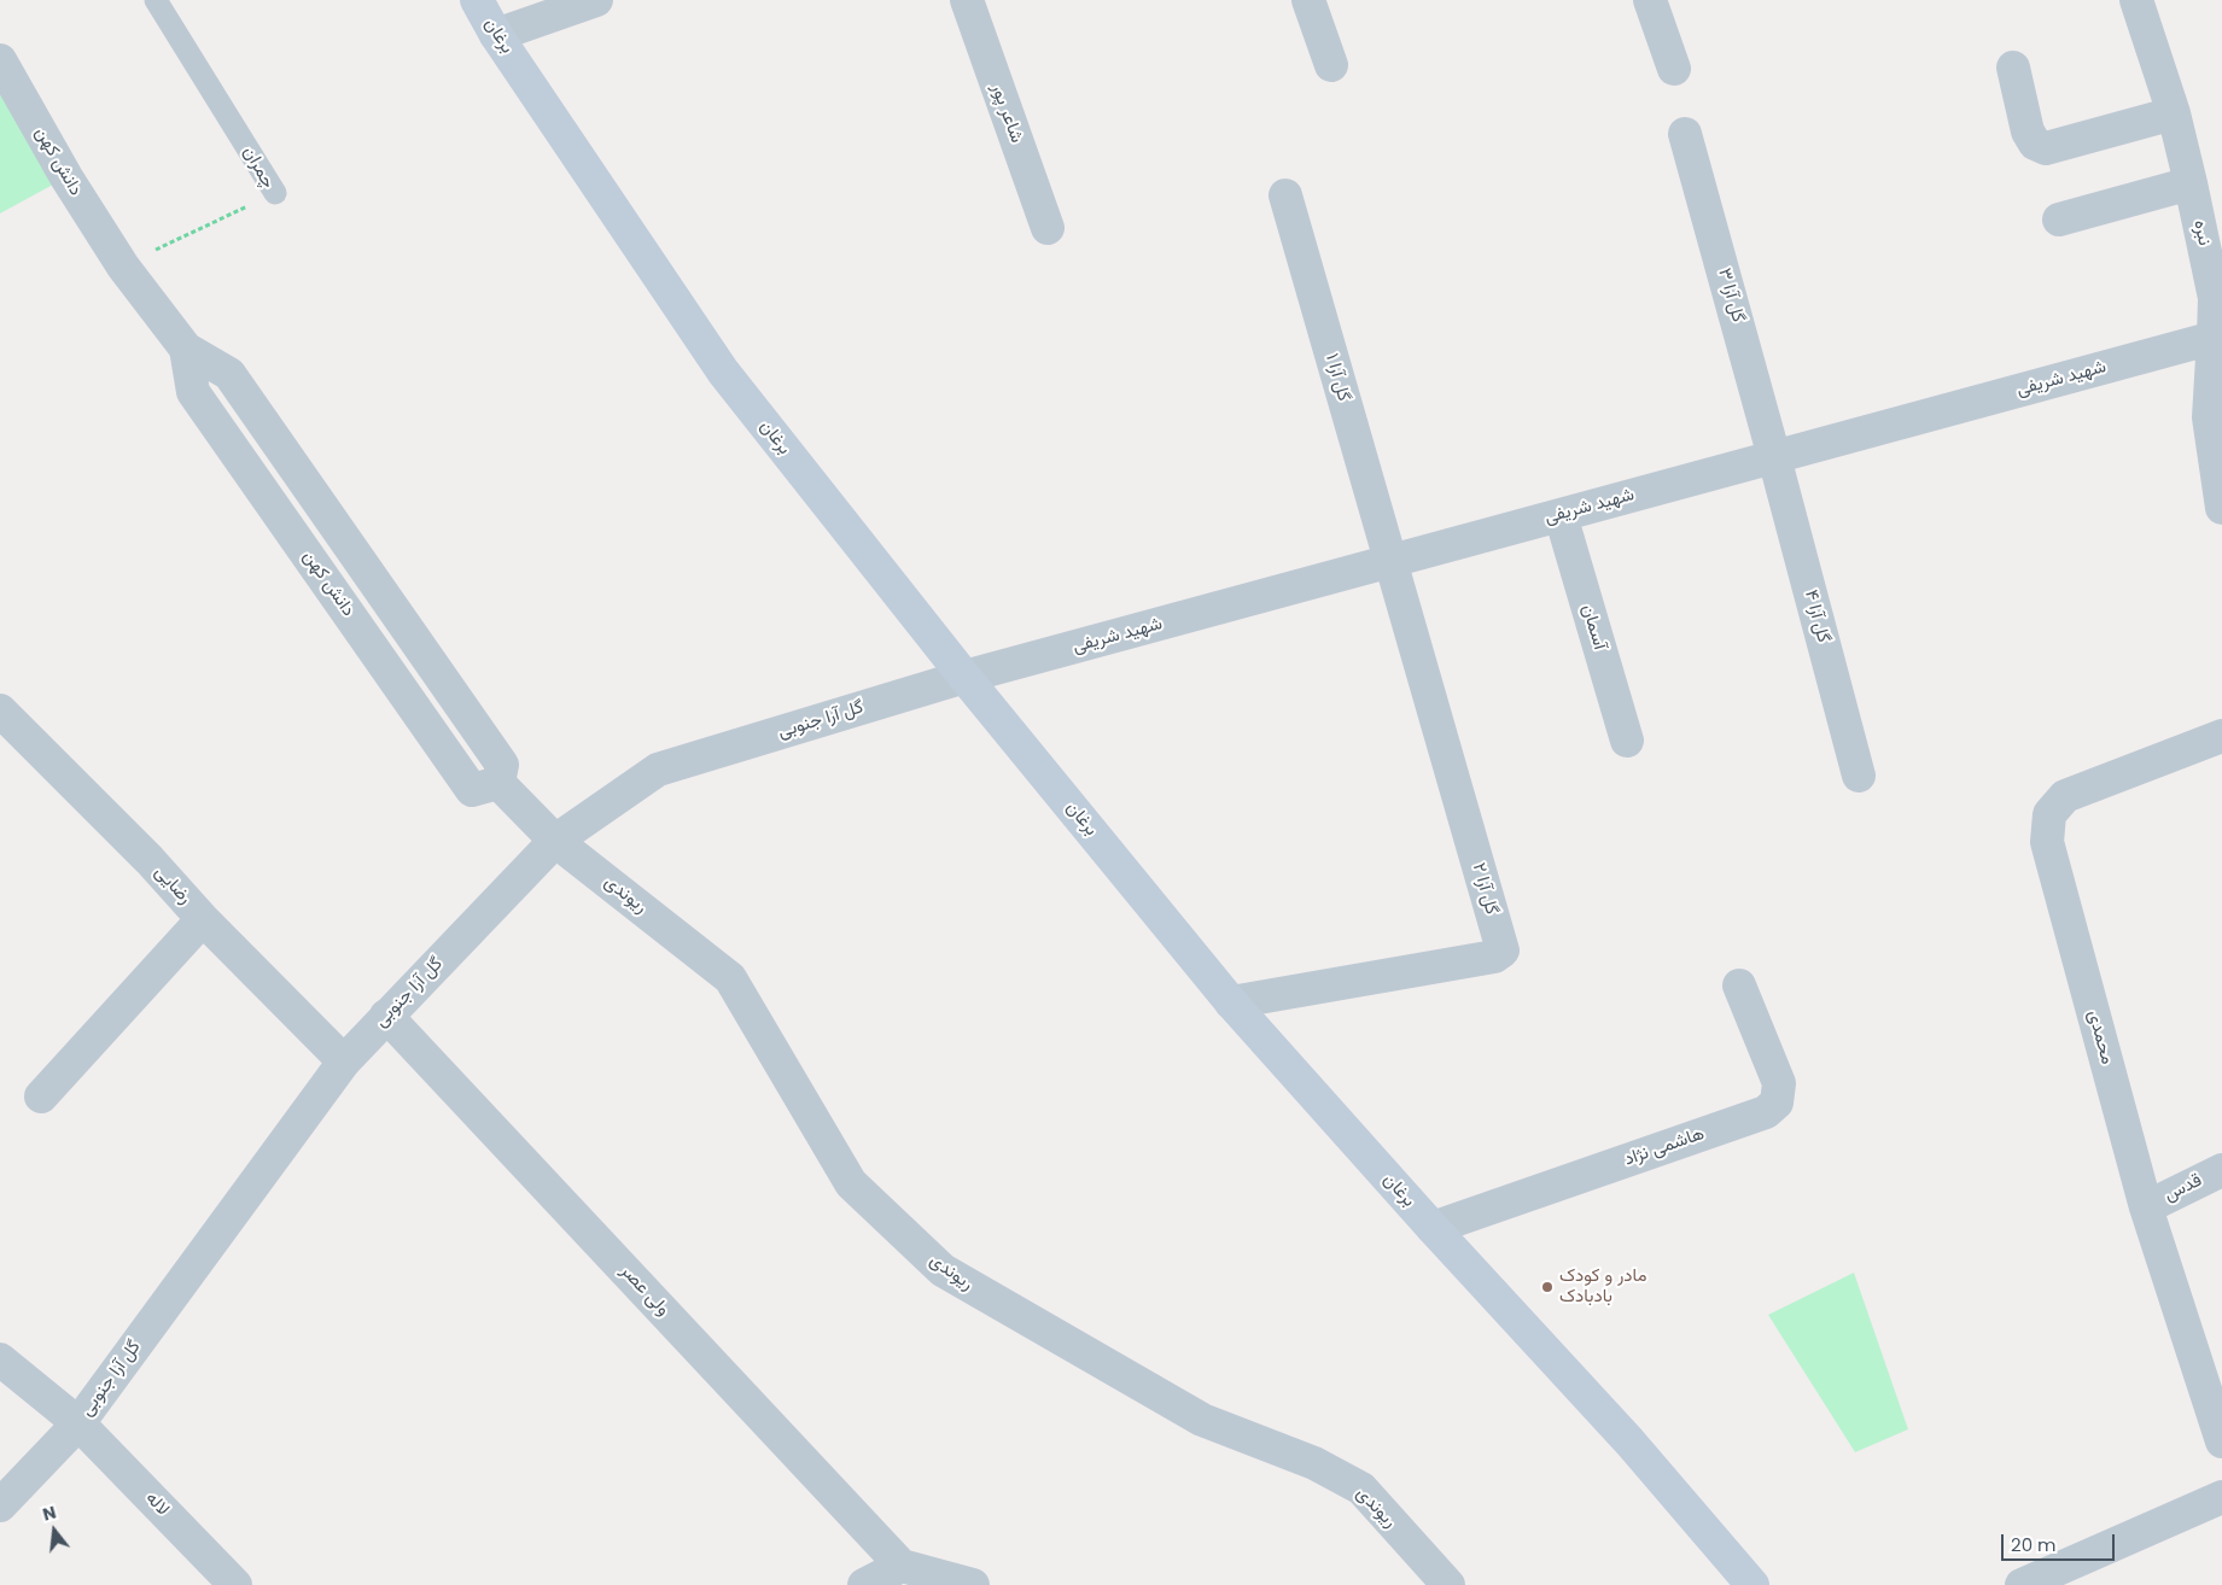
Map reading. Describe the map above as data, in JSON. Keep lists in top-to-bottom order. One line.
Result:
{"streets":{"main road":["برغان"],"street":["شاعر پور","دانش کهن","نبره","گل آرا ۳","گل آرا ۱","شهید شریفی","گل آرا ۴","آسمان","گل آرا جنوبی","رضایی","گل آرا ۲","ریوندی","محمدی","هاشمی نژاد","قدس","ولی عصر","لاله"],"lane":["چمران"]},"crossings":[["برغان","شهید شریفی"],["برغان","گل آرا جنوبی"],["برغان","گل آرا ۲"],["برغان","هاشمی نژاد"],["دانش کهن","چمران"],["دانش کهن","گل آرا جنوبی"],["دانش کهن","ریوندی"],["نبره","شهید شریفی"],["گل آرا ۳","شهید شریفی"],["گل آرا ۳","گل آرا ۴"],["گل آرا ۱","شهید شریفی"],["گل آرا ۱","گل آرا ۲"],["شهید شریفی","گل آرا ۴"],["شهید شریفی","آسمان"],["شهید شریفی","گل آرا جنوبی"],["شهید شریفی","گل آرا ۲"],["گل آرا جنوبی","رضایی"],["گل آرا جنوبی","ریوندی"],["گل آرا جنوبی","ولی عصر"],["گل آرا جنوبی","لاله"],["محمدی","قدس"]],"places":["مادر و کودک بادبادک"],"scale_bar":"20 m","north":"top"}
